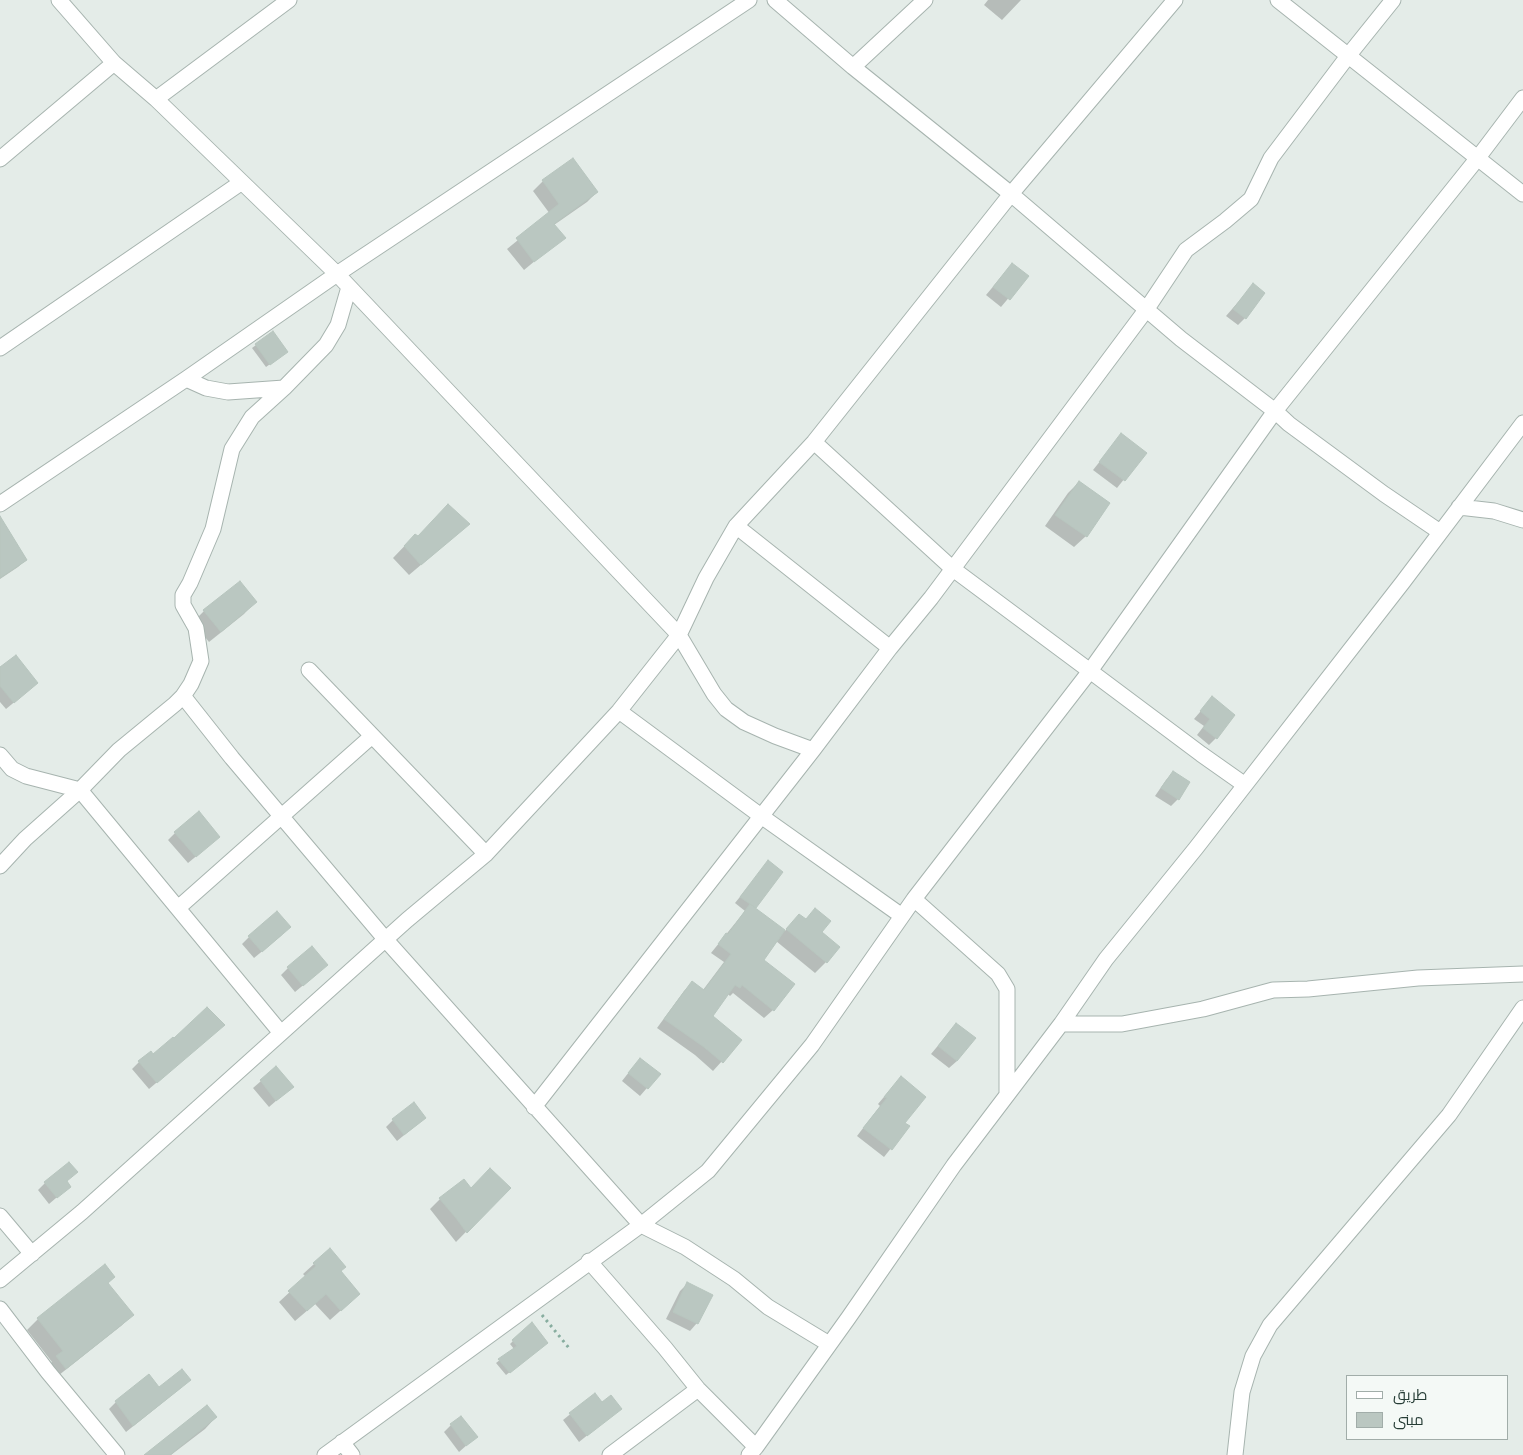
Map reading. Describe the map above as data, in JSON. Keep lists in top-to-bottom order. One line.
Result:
{"legend":["طريق","مبنى"]}
